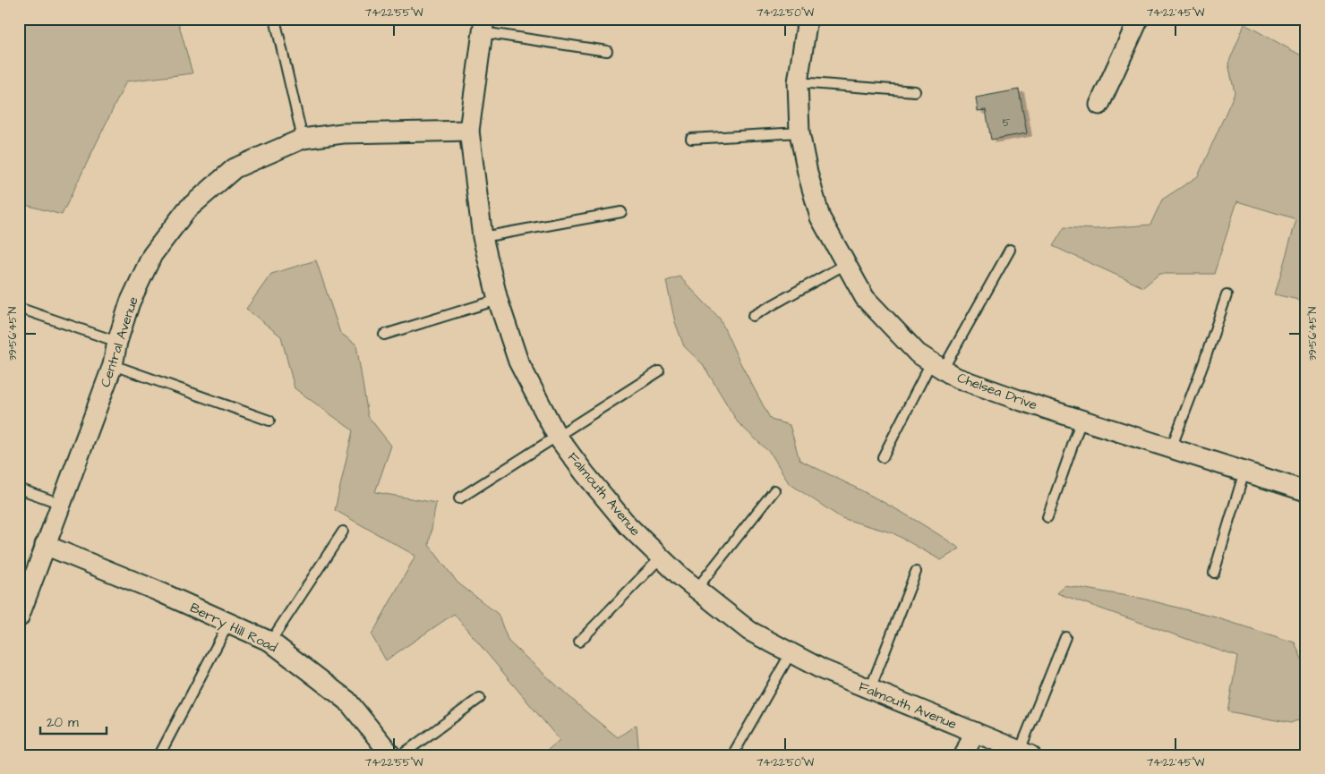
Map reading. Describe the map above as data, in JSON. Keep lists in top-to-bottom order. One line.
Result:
{"streets":{"street":["Central Avenue","Chelsea Drive","Falmouth Avenue","Berry Hill Road"]},"crossings":[["Central Avenue","Falmouth Avenue"],["Central Avenue","Berry Hill Road"]],"house_numbers":["5"],"scale_bar":"20 m","coordinates":["74°22'55\"W","74°22'50\"W","74°22'45\"W","39°56'45\"N"]}
